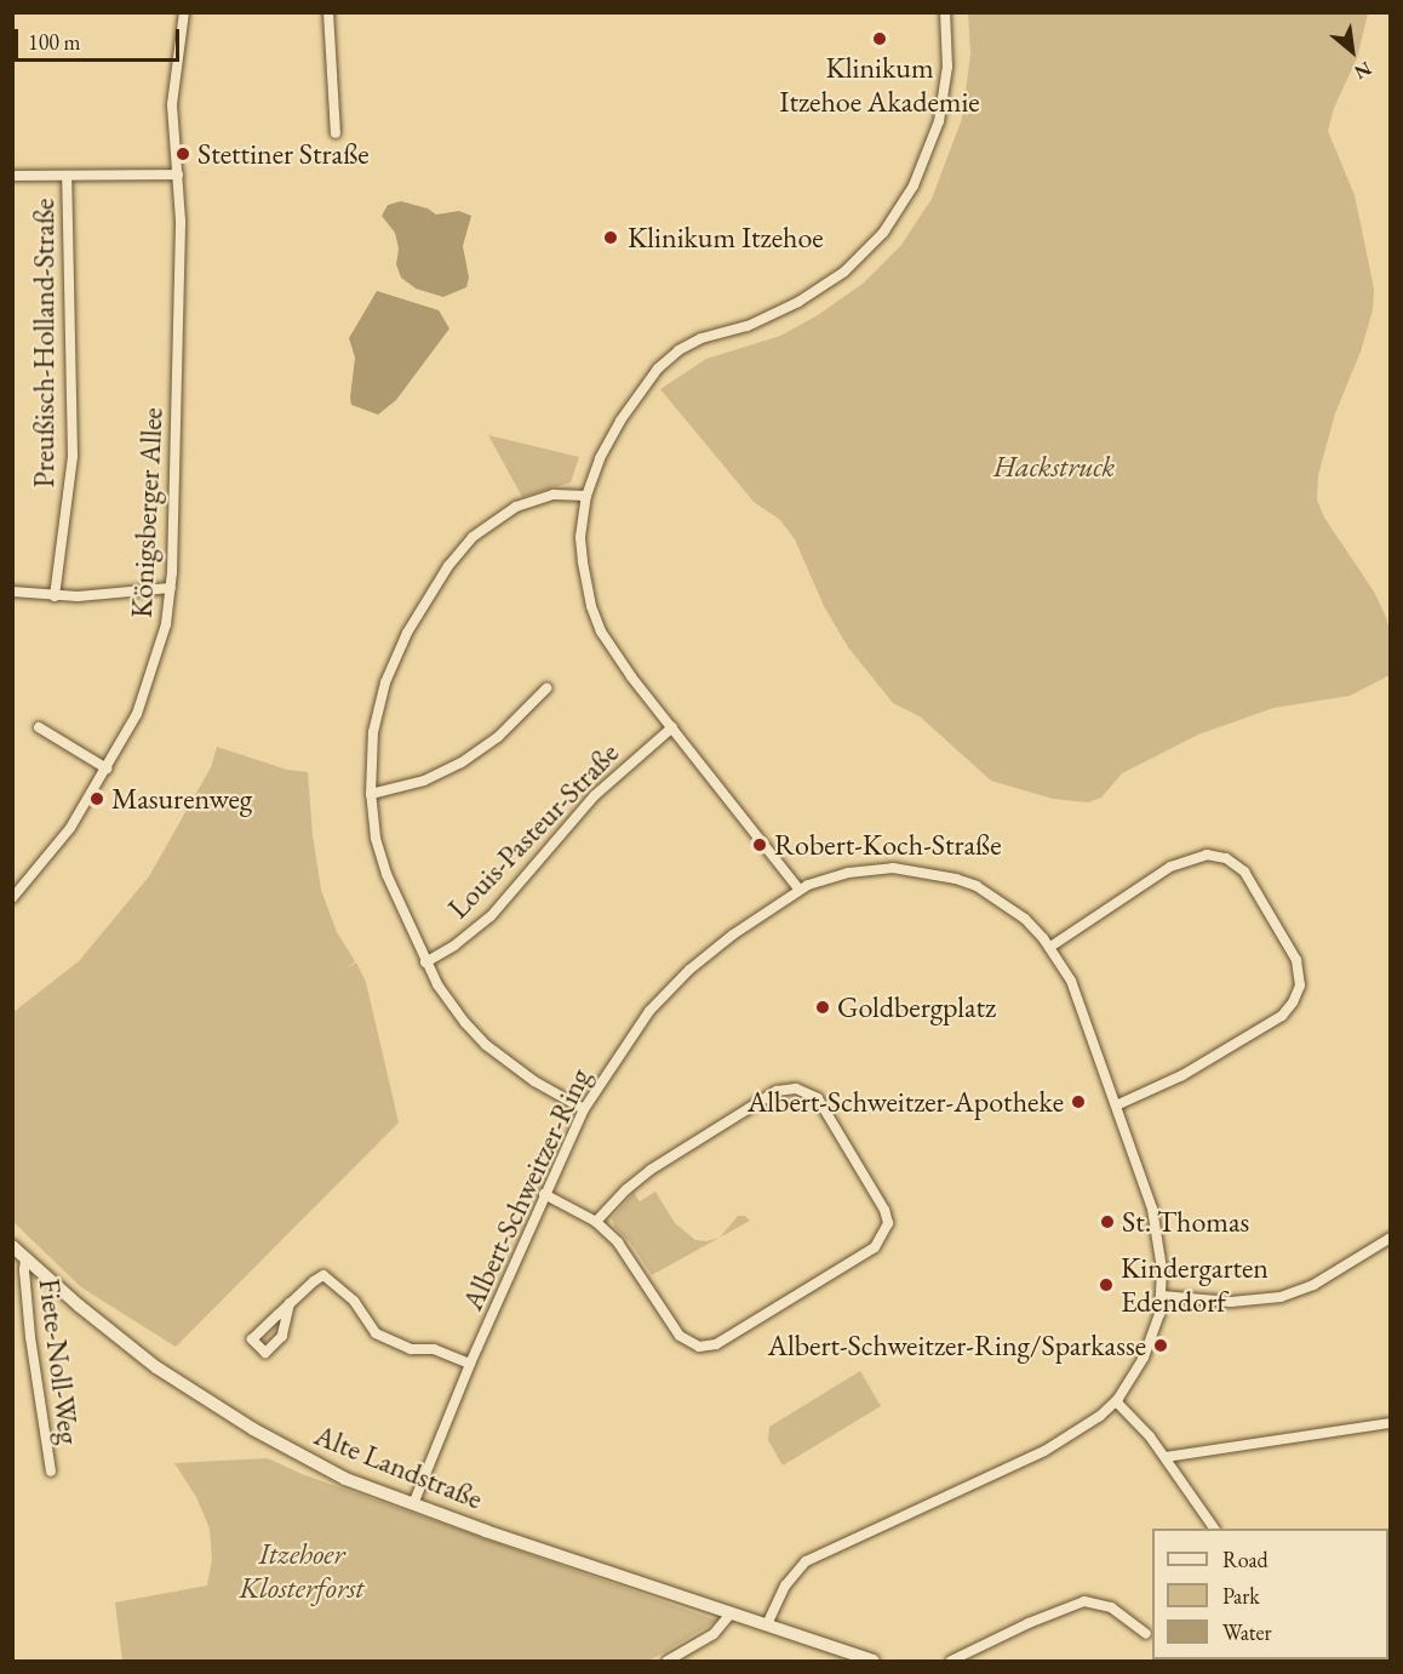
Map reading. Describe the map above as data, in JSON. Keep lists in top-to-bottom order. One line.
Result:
{"streets":{"street":["Preußisch-Holland-Straße","Königsberger Allee","Louis-Pasteur-Straße","Albert-Schweitzer-Ring","Fiete-Noll-Weg","Alte Landstraße"]},"crossings":[["Albert-Schweitzer-Ring","Alte Landstraße"],["Fiete-Noll-Weg","Alte Landstraße"]],"parks":["Hackstruck","Itzehoer Klosterforst"],"places":["Klinikum Itzehoe Akademie","Stettiner Straße","Klinikum Itzehoe","Masurenweg","Robert-Koch-Straße","Goldbergplatz","Albert-Schweitzer-Apotheke","St. Thomas","Kindergarten Edendorf","Albert-Schweitzer-Ring/Sparkasse"],"legend":["Road","Park","Water"],"scale_bar":"100 m","north":"bottom right"}
